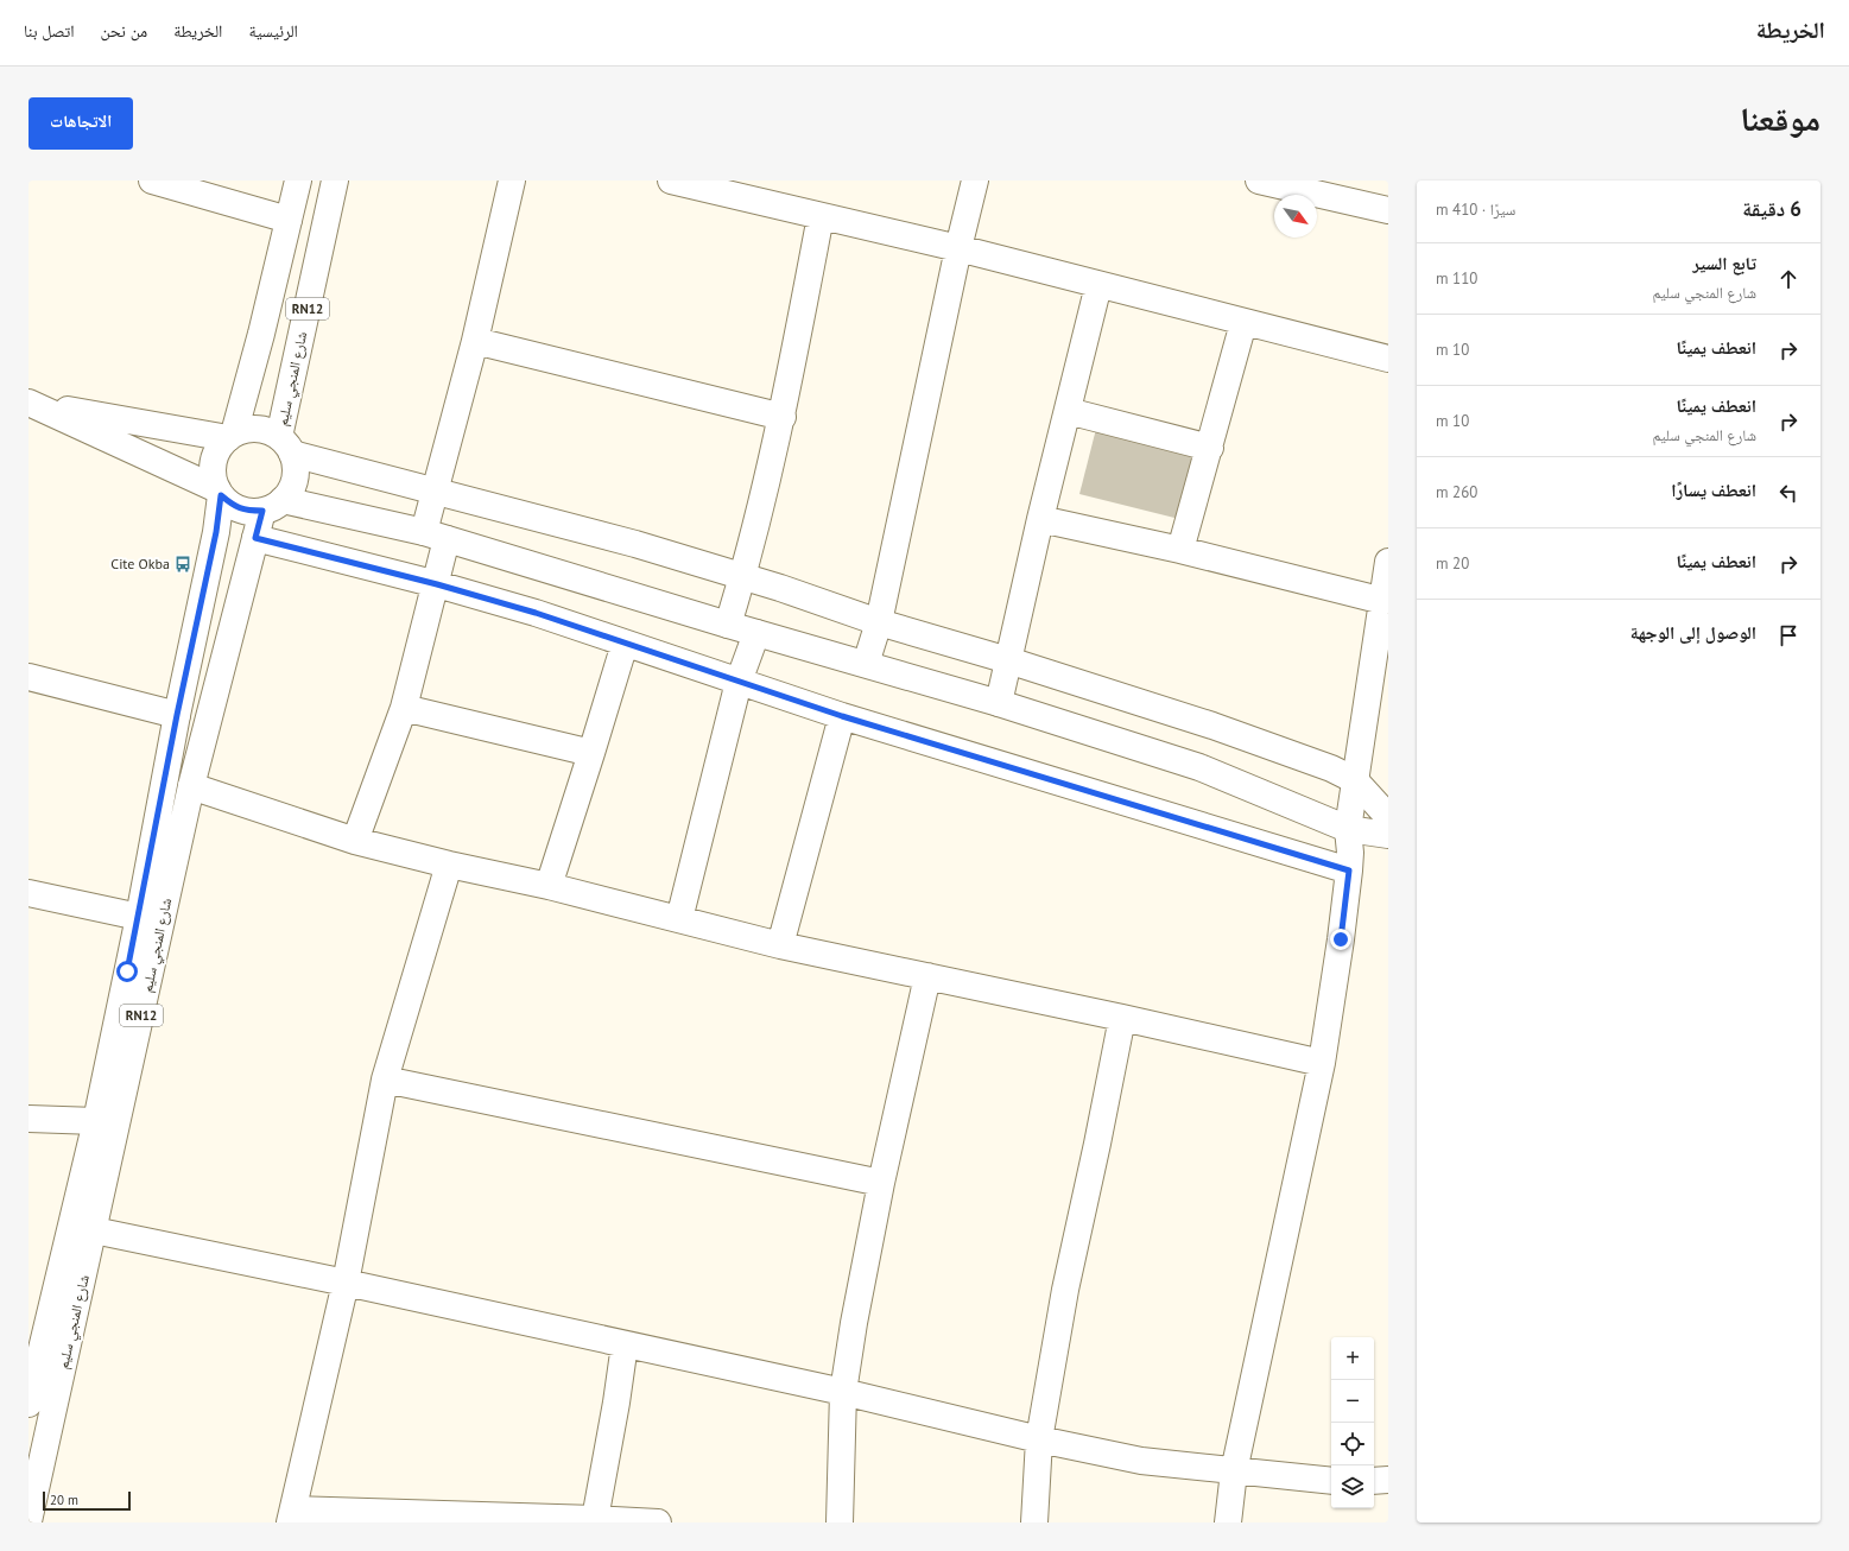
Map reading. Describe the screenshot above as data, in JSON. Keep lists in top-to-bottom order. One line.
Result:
{"streets":{"street":["RN12","شارع المنجي سليم"]},"crossings":[["RN12","شارع المنجي سليم"]],"places":{"bus stop":["Cite Okba"]},"scale_bar":"20 m","north":"bottom right","page":{"header":"الخريطة","nav":["الرئيسية","الخريطة","من نحن","اتصل بنا"],"title":"موقعنا","buttons":"الاتجاهات","heading":["6 دقيقة","سيرًا · 410 m"],"list":[["تابع السير","شارع المنجي سليم","110 m"],["انعطف يمينًا","10 m"],["انعطف يمينًا","شارع المنجي سليم","10 m"],["انعطف يسارًا","260 m"],["انعطف يمينًا","20 m"],"الوصول إلى الوجهة"],"map_buttons":["+","−"],"scale":"20 m"}}
